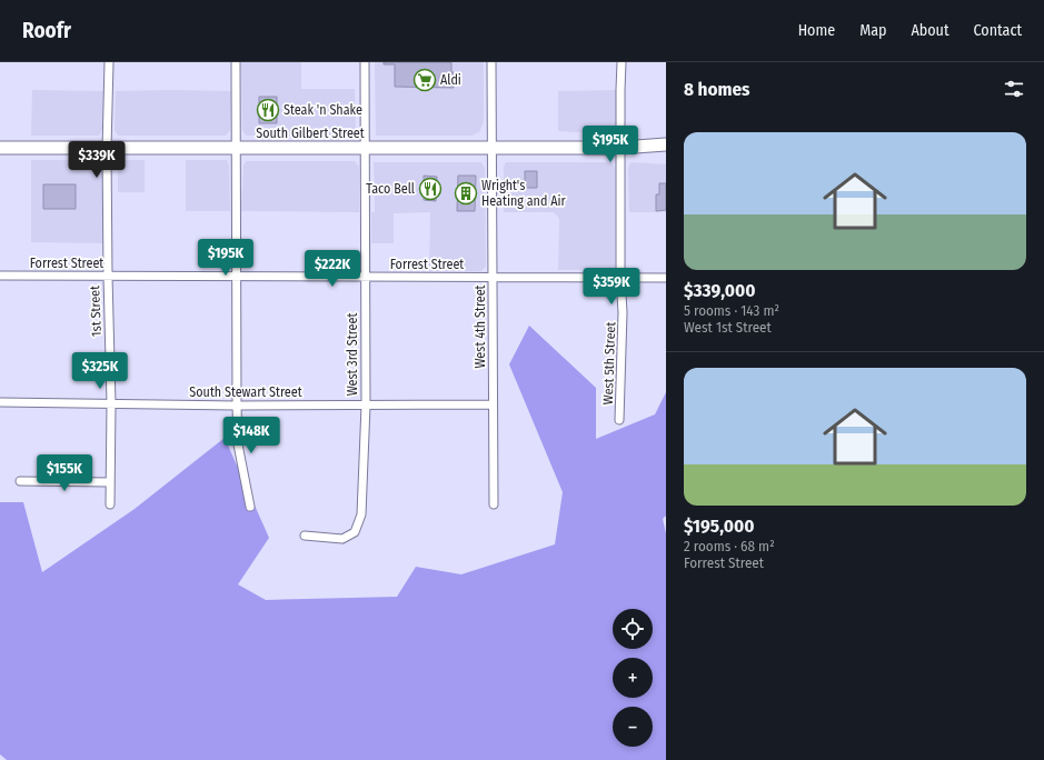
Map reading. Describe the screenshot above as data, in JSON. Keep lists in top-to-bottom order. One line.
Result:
{"streets":{"main road":["South Gilbert Street"],"street":["Forrest Street","1st Street","West 4th Street","West 3rd Street","West 5th Street","South Stewart Street"]},"crossings":[["South Gilbert Street","1st Street"],["South Gilbert Street","West 4th Street"],["South Gilbert Street","West 3rd Street"],["South Gilbert Street","West 5th Street"],["Forrest Street","1st Street"],["Forrest Street","West 4th Street"],["Forrest Street","West 3rd Street"],["Forrest Street","West 5th Street"],["1st Street","South Stewart Street"],["West 4th Street","South Stewart Street"],["West 3rd Street","South Stewart Street"]],"places":{"supermarket":["Aldi"],"restaurant":["Steak 'n Shake","Taco Bell"],"building":["Wright's Heating and Air"]},"page":{"header":"Roofr","nav":["Home","Map","About","Contact"],"heading":"8 homes","list":[{"name":"$339,000","note":"5 rooms · 143 m² · West 1st Street"},{"name":"$195,000","note":"2 rooms · 68 m² · Forrest Street"}],"price":["$195K","$339K","$195K","$222K","$359K","$325K","$148K","$155K"],"map_buttons":["+","−"]}}
